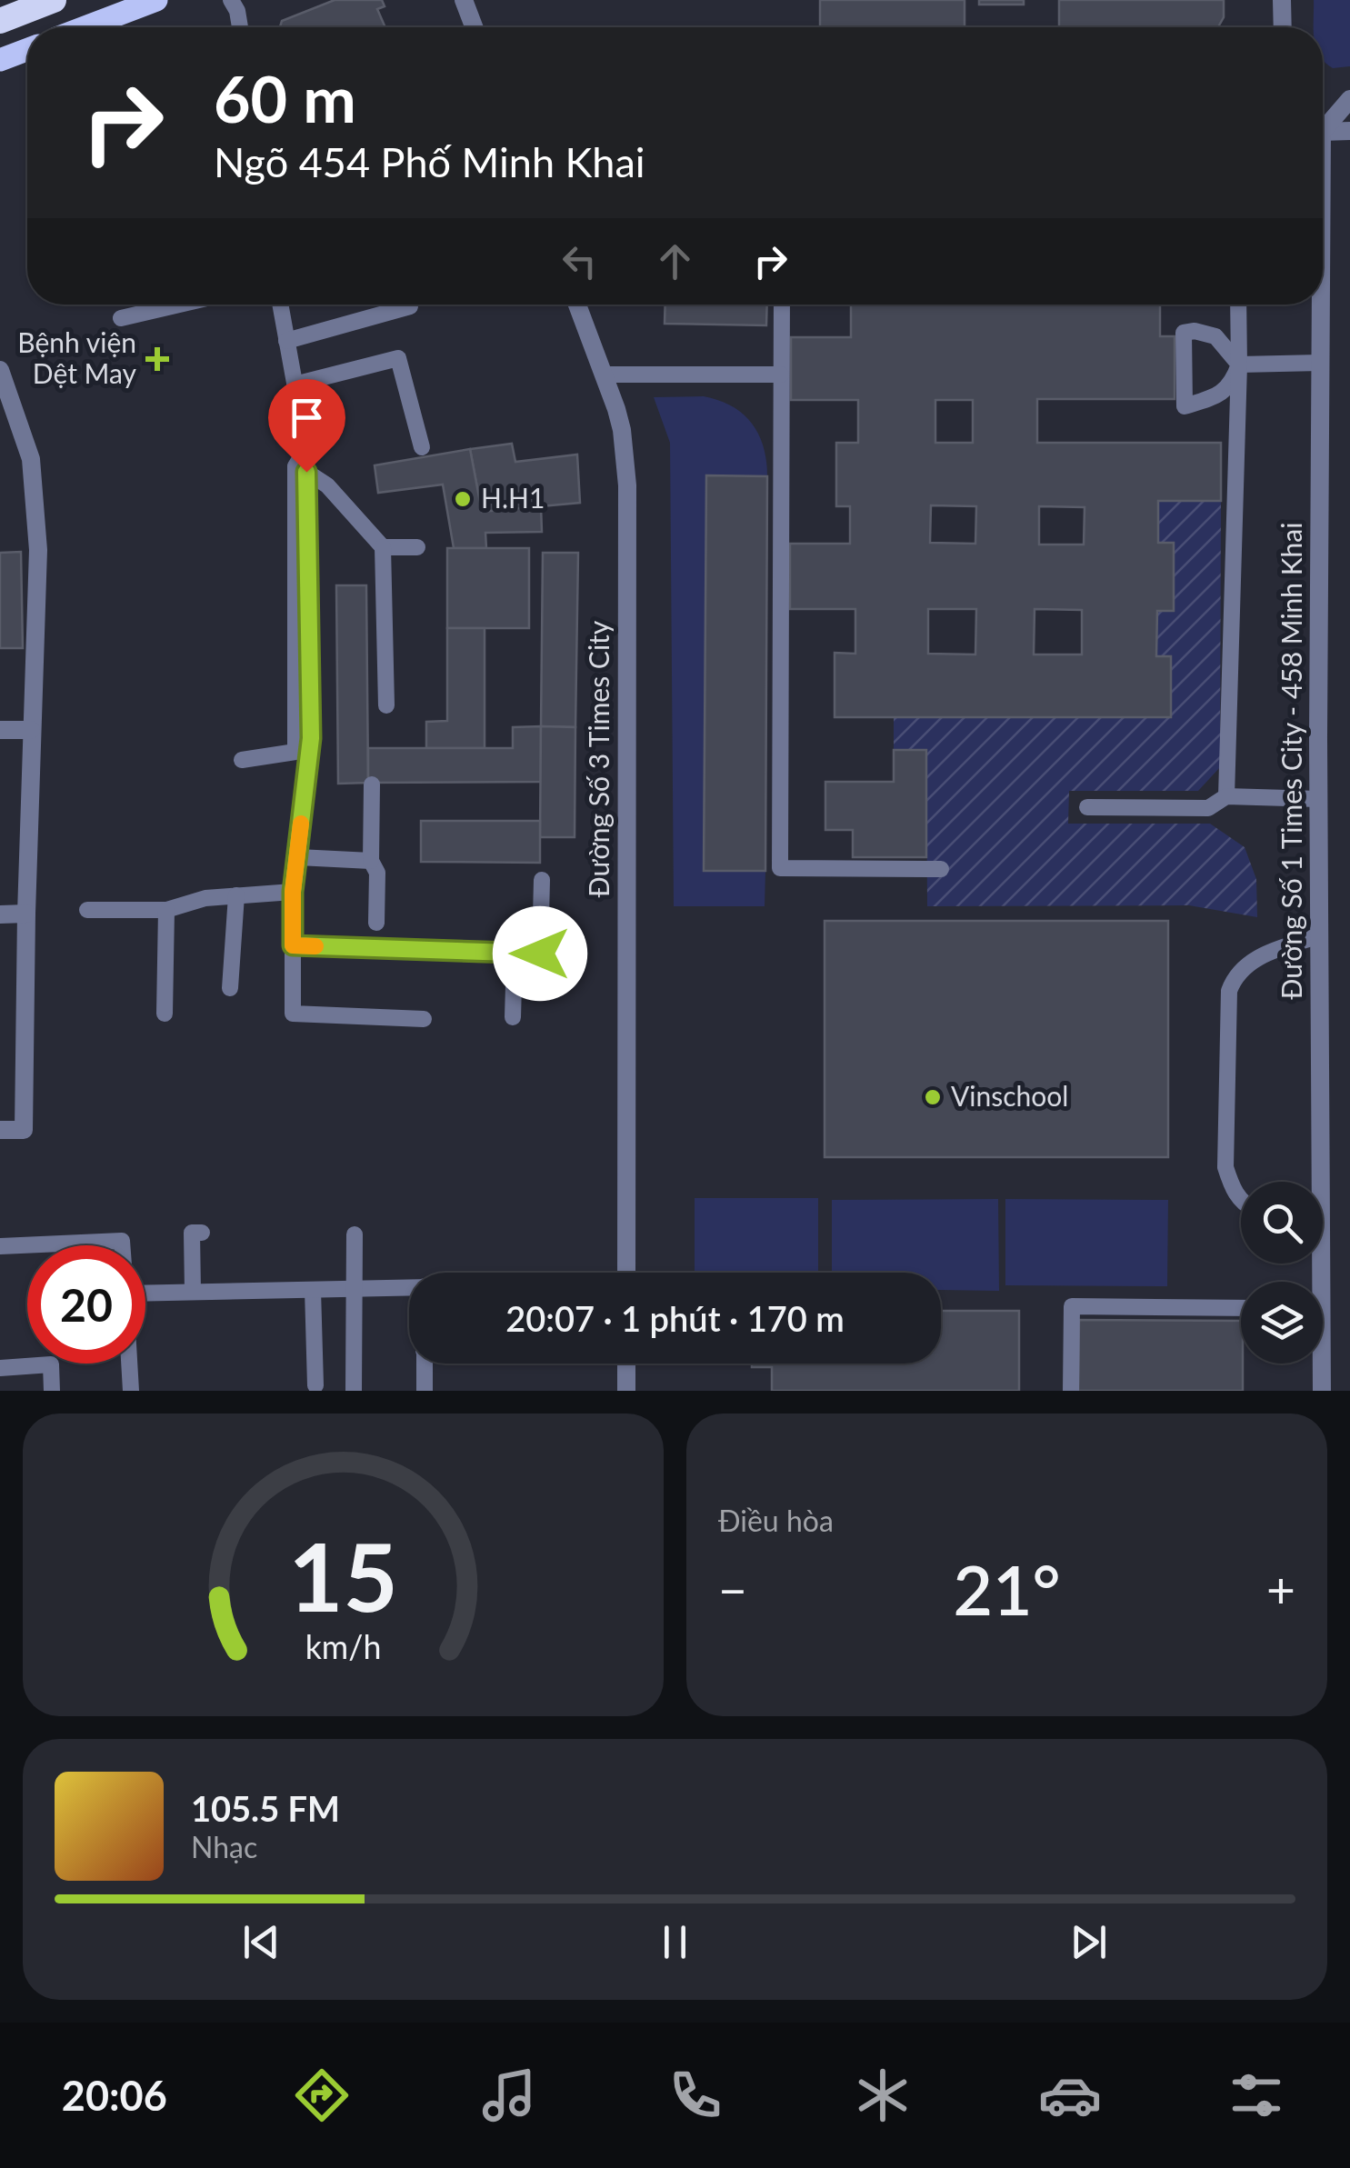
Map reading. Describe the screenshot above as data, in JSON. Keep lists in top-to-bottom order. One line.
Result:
{"streets":{"street":["Đường Số 3 Times City","Đường Số 1 Times City - 458 Minh Khai"]},"places":{"health":["Bệnh viện Dệt May"],"other":["H.H1","Vinschool"]},"page":{"turn":["60 m","Ngõ 454 Phố Minh Khai"],"limit":"20","trip":"20:07 · 1 phút · 170 m","tile":"Điều hòa","heat":["−","21°","+"],"song":["105.5 FM","Nhạc"],"tabs":"20:06","gauge":["15","km/h"]}}
